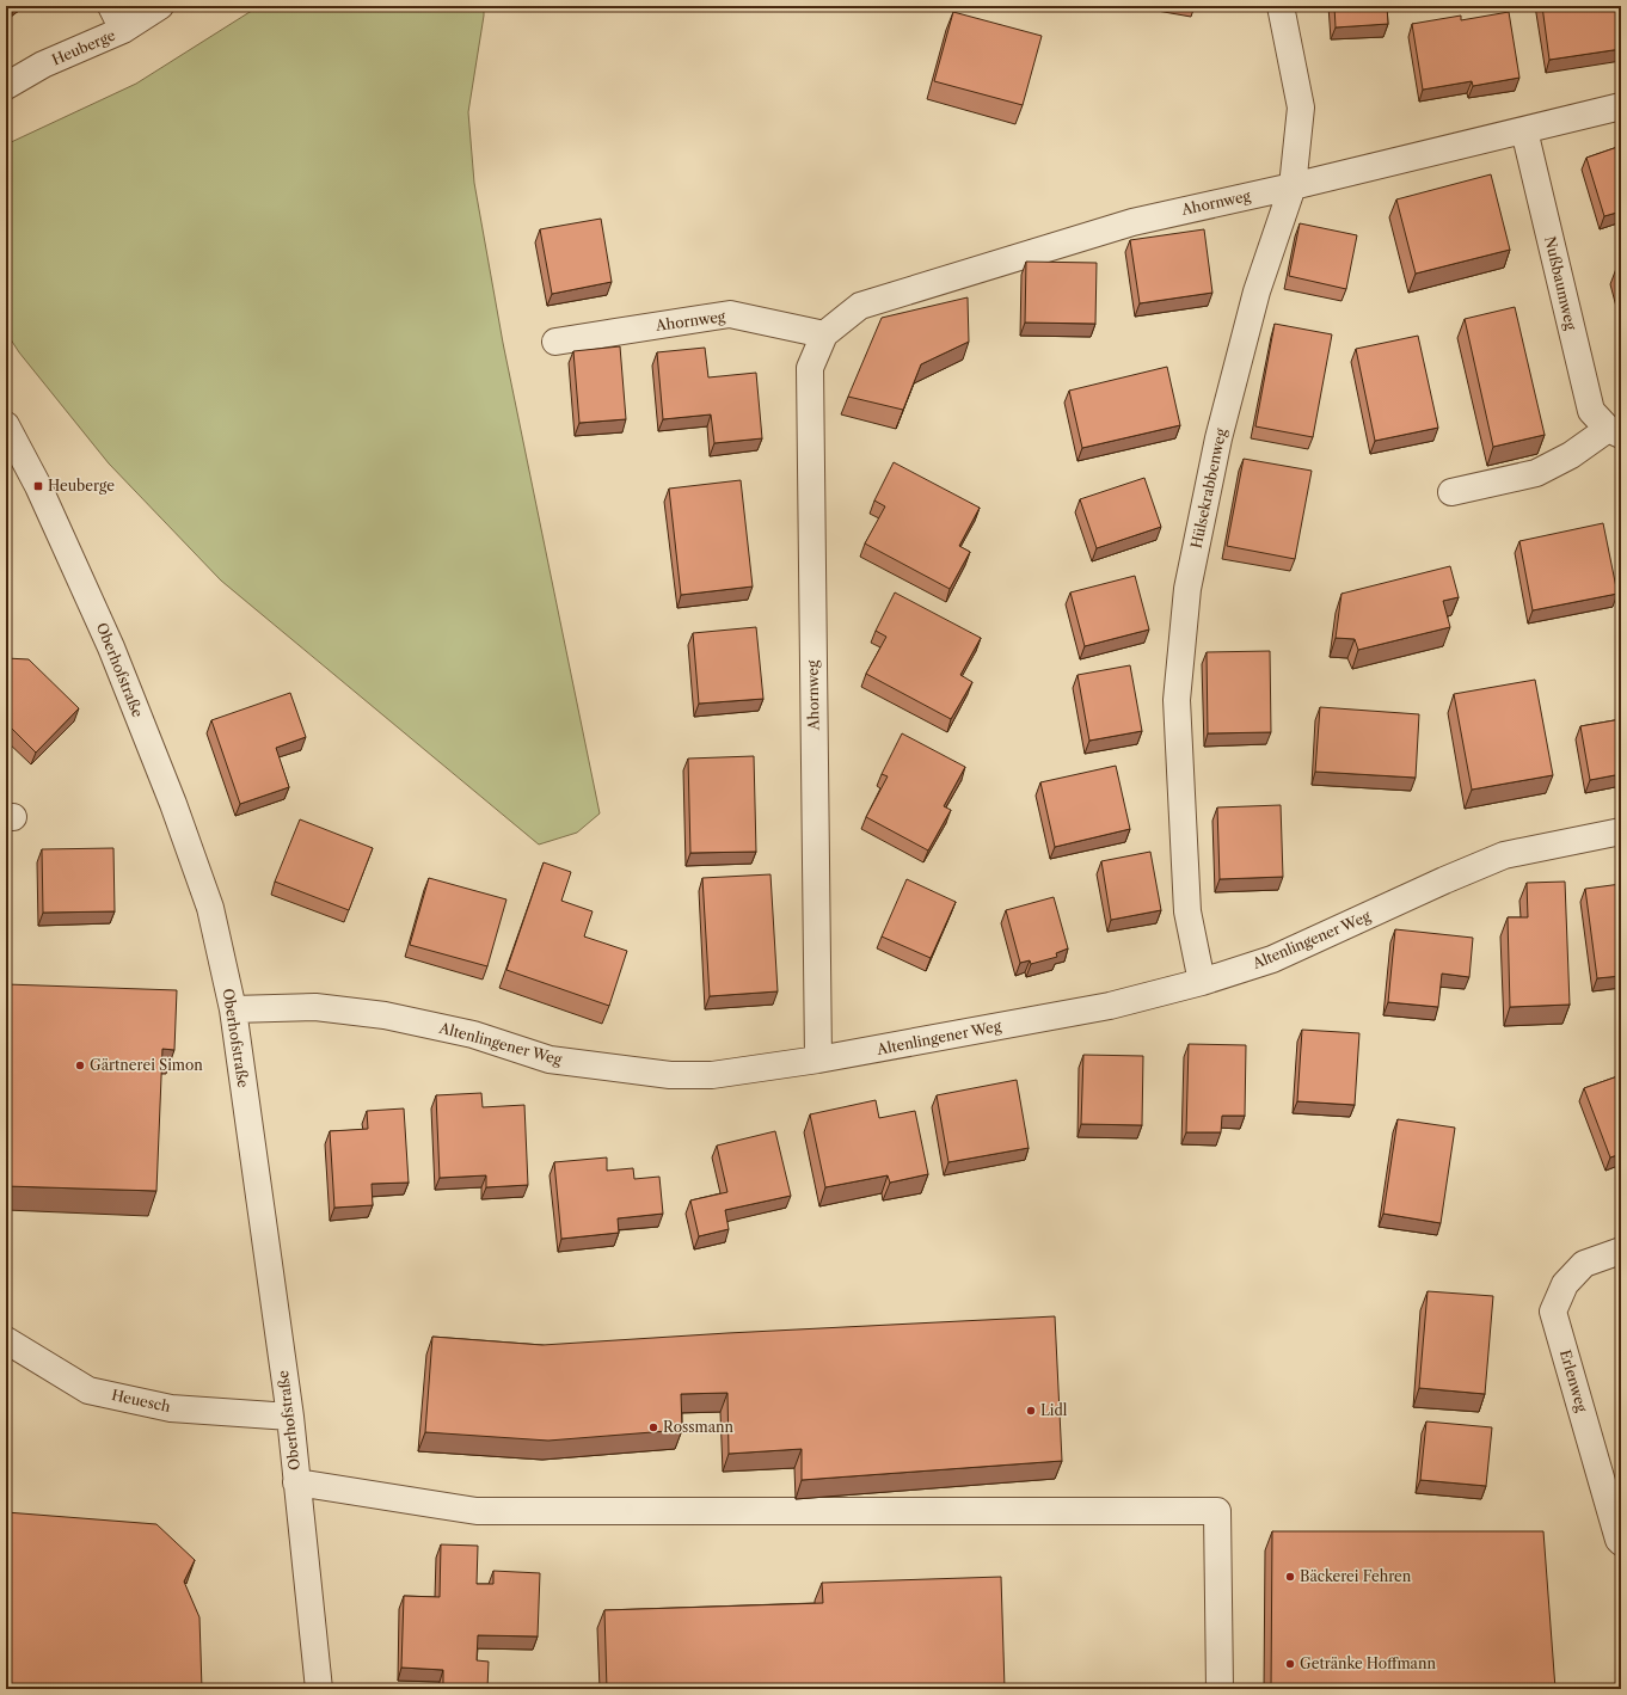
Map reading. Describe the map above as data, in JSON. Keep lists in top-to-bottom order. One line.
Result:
{"streets":{"street":["Heuberge","Ahornweg","Nußbaumweg","Hülsekrabbenweg","Oberhofstraße","Altenlingener Weg","Erlenweg","Heuesch"]},"crossings":[["Ahornweg","Nußbaumweg"],["Ahornweg","Hülsekrabbenweg"],["Ahornweg","Altenlingener Weg"],["Hülsekrabbenweg","Altenlingener Weg"],["Oberhofstraße","Altenlingener Weg"],["Oberhofstraße","Heuesch"]],"places":{"transit":["Heuberge"],"other":["Gärtnerei Simon","Lidl","Rossmann","Bäckerei Fehren","Getränke Hoffmann"]}}
